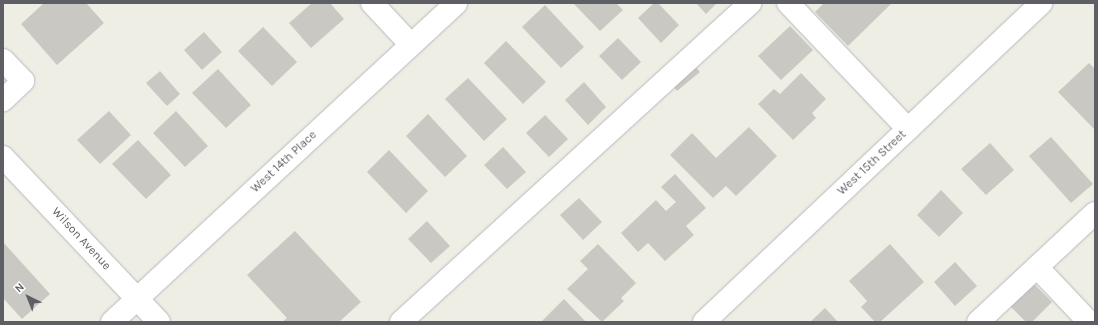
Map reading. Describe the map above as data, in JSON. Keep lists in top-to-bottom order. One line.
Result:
{"streets":{"street":["West 14th Place","West 15th Street","Wilson Avenue"]},"crossings":[["West 14th Place","Wilson Avenue"]],"north":"top left"}
